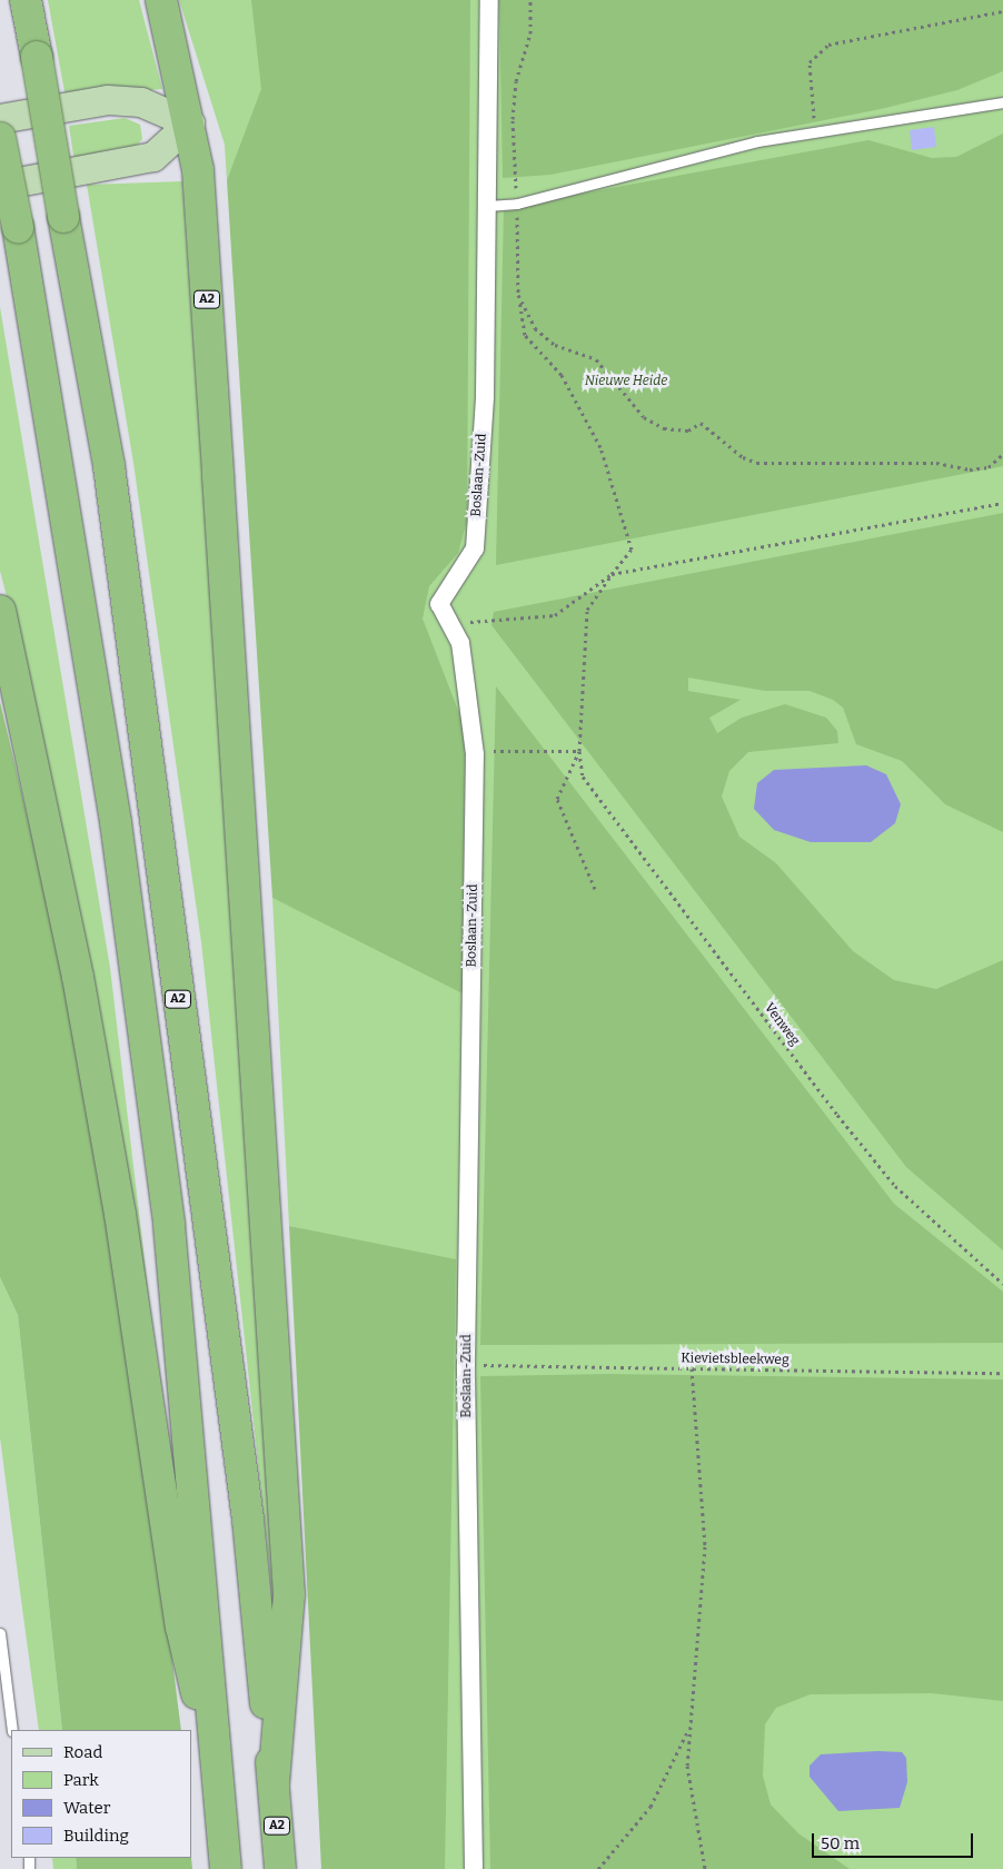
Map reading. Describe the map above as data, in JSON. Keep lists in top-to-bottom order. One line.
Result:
{"streets":{"highway":["A2"],"street":["Boslaan-Zuid"],"path":["Venweg","Kievietsbleekweg"]},"crossings":[["Boslaan-Zuid","Kievietsbleekweg"]],"parks":["Nieuwe Heide"],"legend":["Road","Park","Water","Building"],"scale_bar":"50 m"}
